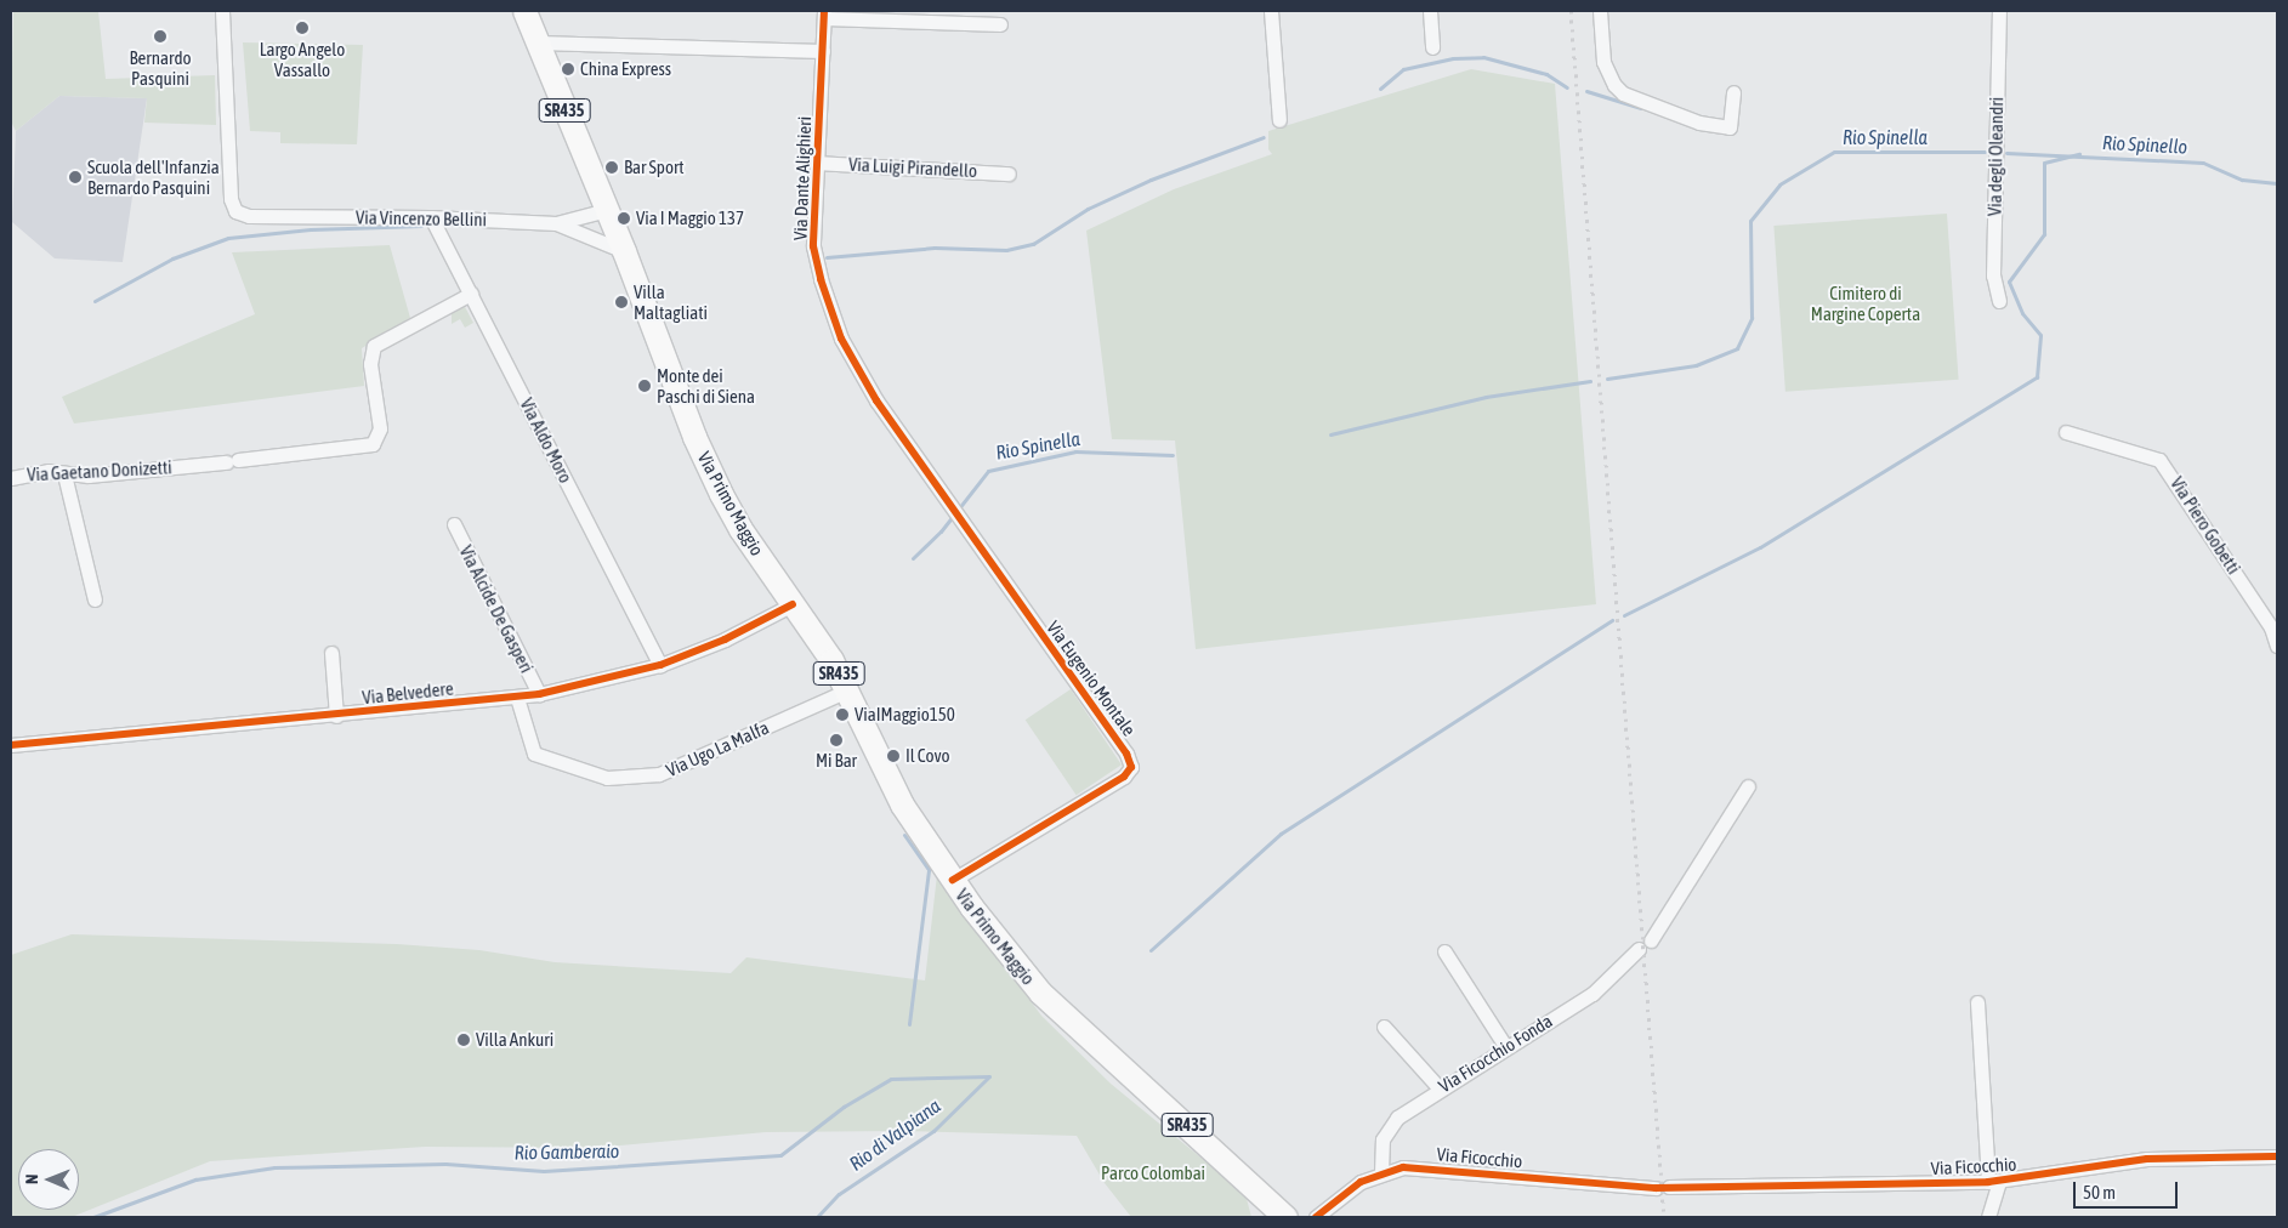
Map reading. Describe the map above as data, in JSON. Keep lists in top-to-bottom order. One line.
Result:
{"streets":{"main road":["SR435","Via Primo Maggio"],"street":["Via degli Oleandri","Via Luigi Pirandello","Via Dante Alighieri","Via Vincenzo Bellini","Via Aldo Moro","Via Gaetano Donizetti","Via Piero Gobetti","Via Alcide De Gasperi","Via Eugenio Montale","Via Belvedere","Via Ugo La Malfa","Via Ficocchio Fonda","Via Ficocchio"]},"crossings":[["SR435","Via Primo Maggio"],["Via Luigi Pirandello","Via Dante Alighieri"],["Via Dante Alighieri","Via Eugenio Montale"],["Via Vincenzo Bellini","Via Aldo Moro"],["Via Vincenzo Bellini","Via Primo Maggio"],["Via Aldo Moro","Via Gaetano Donizetti"],["Via Aldo Moro","Via Belvedere"],["Via Primo Maggio","Via Eugenio Montale"],["Via Primo Maggio","Via Belvedere"],["Via Primo Maggio","Via Ugo La Malfa"],["Via Alcide De Gasperi","Via Belvedere"],["Via Belvedere","Via Ugo La Malfa"],["Via Ficocchio Fonda","Via Ficocchio"]],"water":["Rio Spinella","Rio Spinello","Rio di Valpiana","Rio Gamberaio"],"parks":["Cimitero di Margine Coperta","Parco Colombai"],"places":["Largo Angelo Vassallo","Bernardo Pasquini","China Express","Bar Sport","Scuola dell'Infanzia Bernardo Pasquini","Via I Maggio 137","Villa Maltagliati","Monte dei Paschi di Siena","ViaIMaggio150","Mi Bar","Il Covo","Villa Ankuri"],"scale_bar":"50 m","north":"left"}
